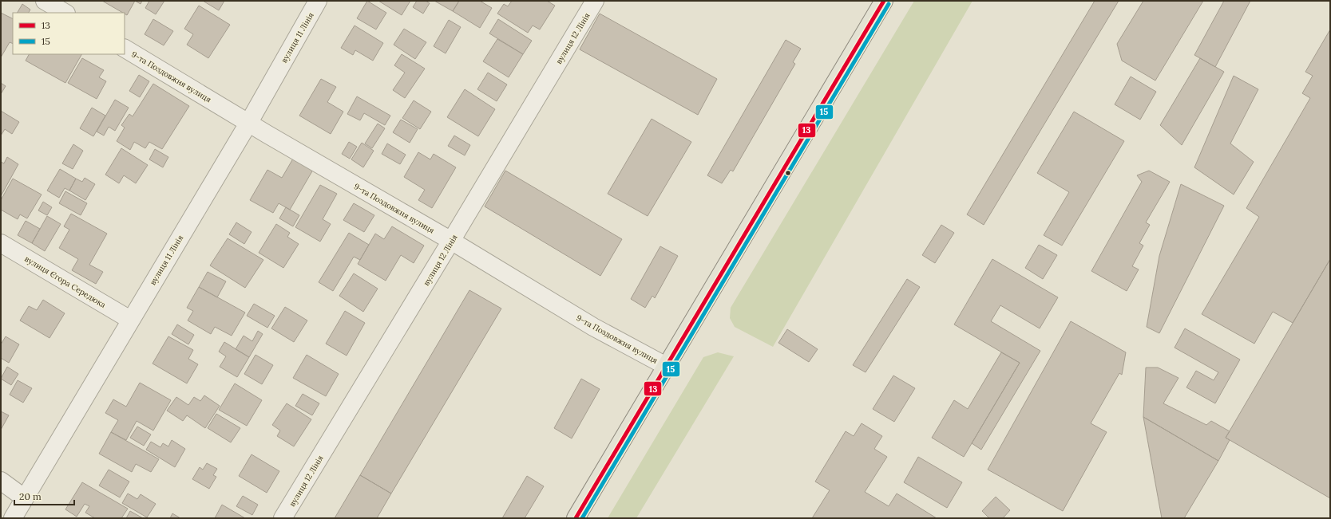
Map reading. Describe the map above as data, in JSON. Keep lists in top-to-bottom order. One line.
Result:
{"streets":{"street":["вулиця 11 Лінія","вулиця 12 Лінія","9-та Поздовжня вулиця","вулиця Єгора Середюка"]},"crossings":[["вулиця 11 Лінія","9-та Поздовжня вулиця"],["вулиця 11 Лінія","вулиця Єгора Середюка"],["вулиця 12 Лінія","9-та Поздовжня вулиця"]],"lines":["transit line 13","transit line 15"],"legend":["13","15"],"scale_bar":"20 m"}
